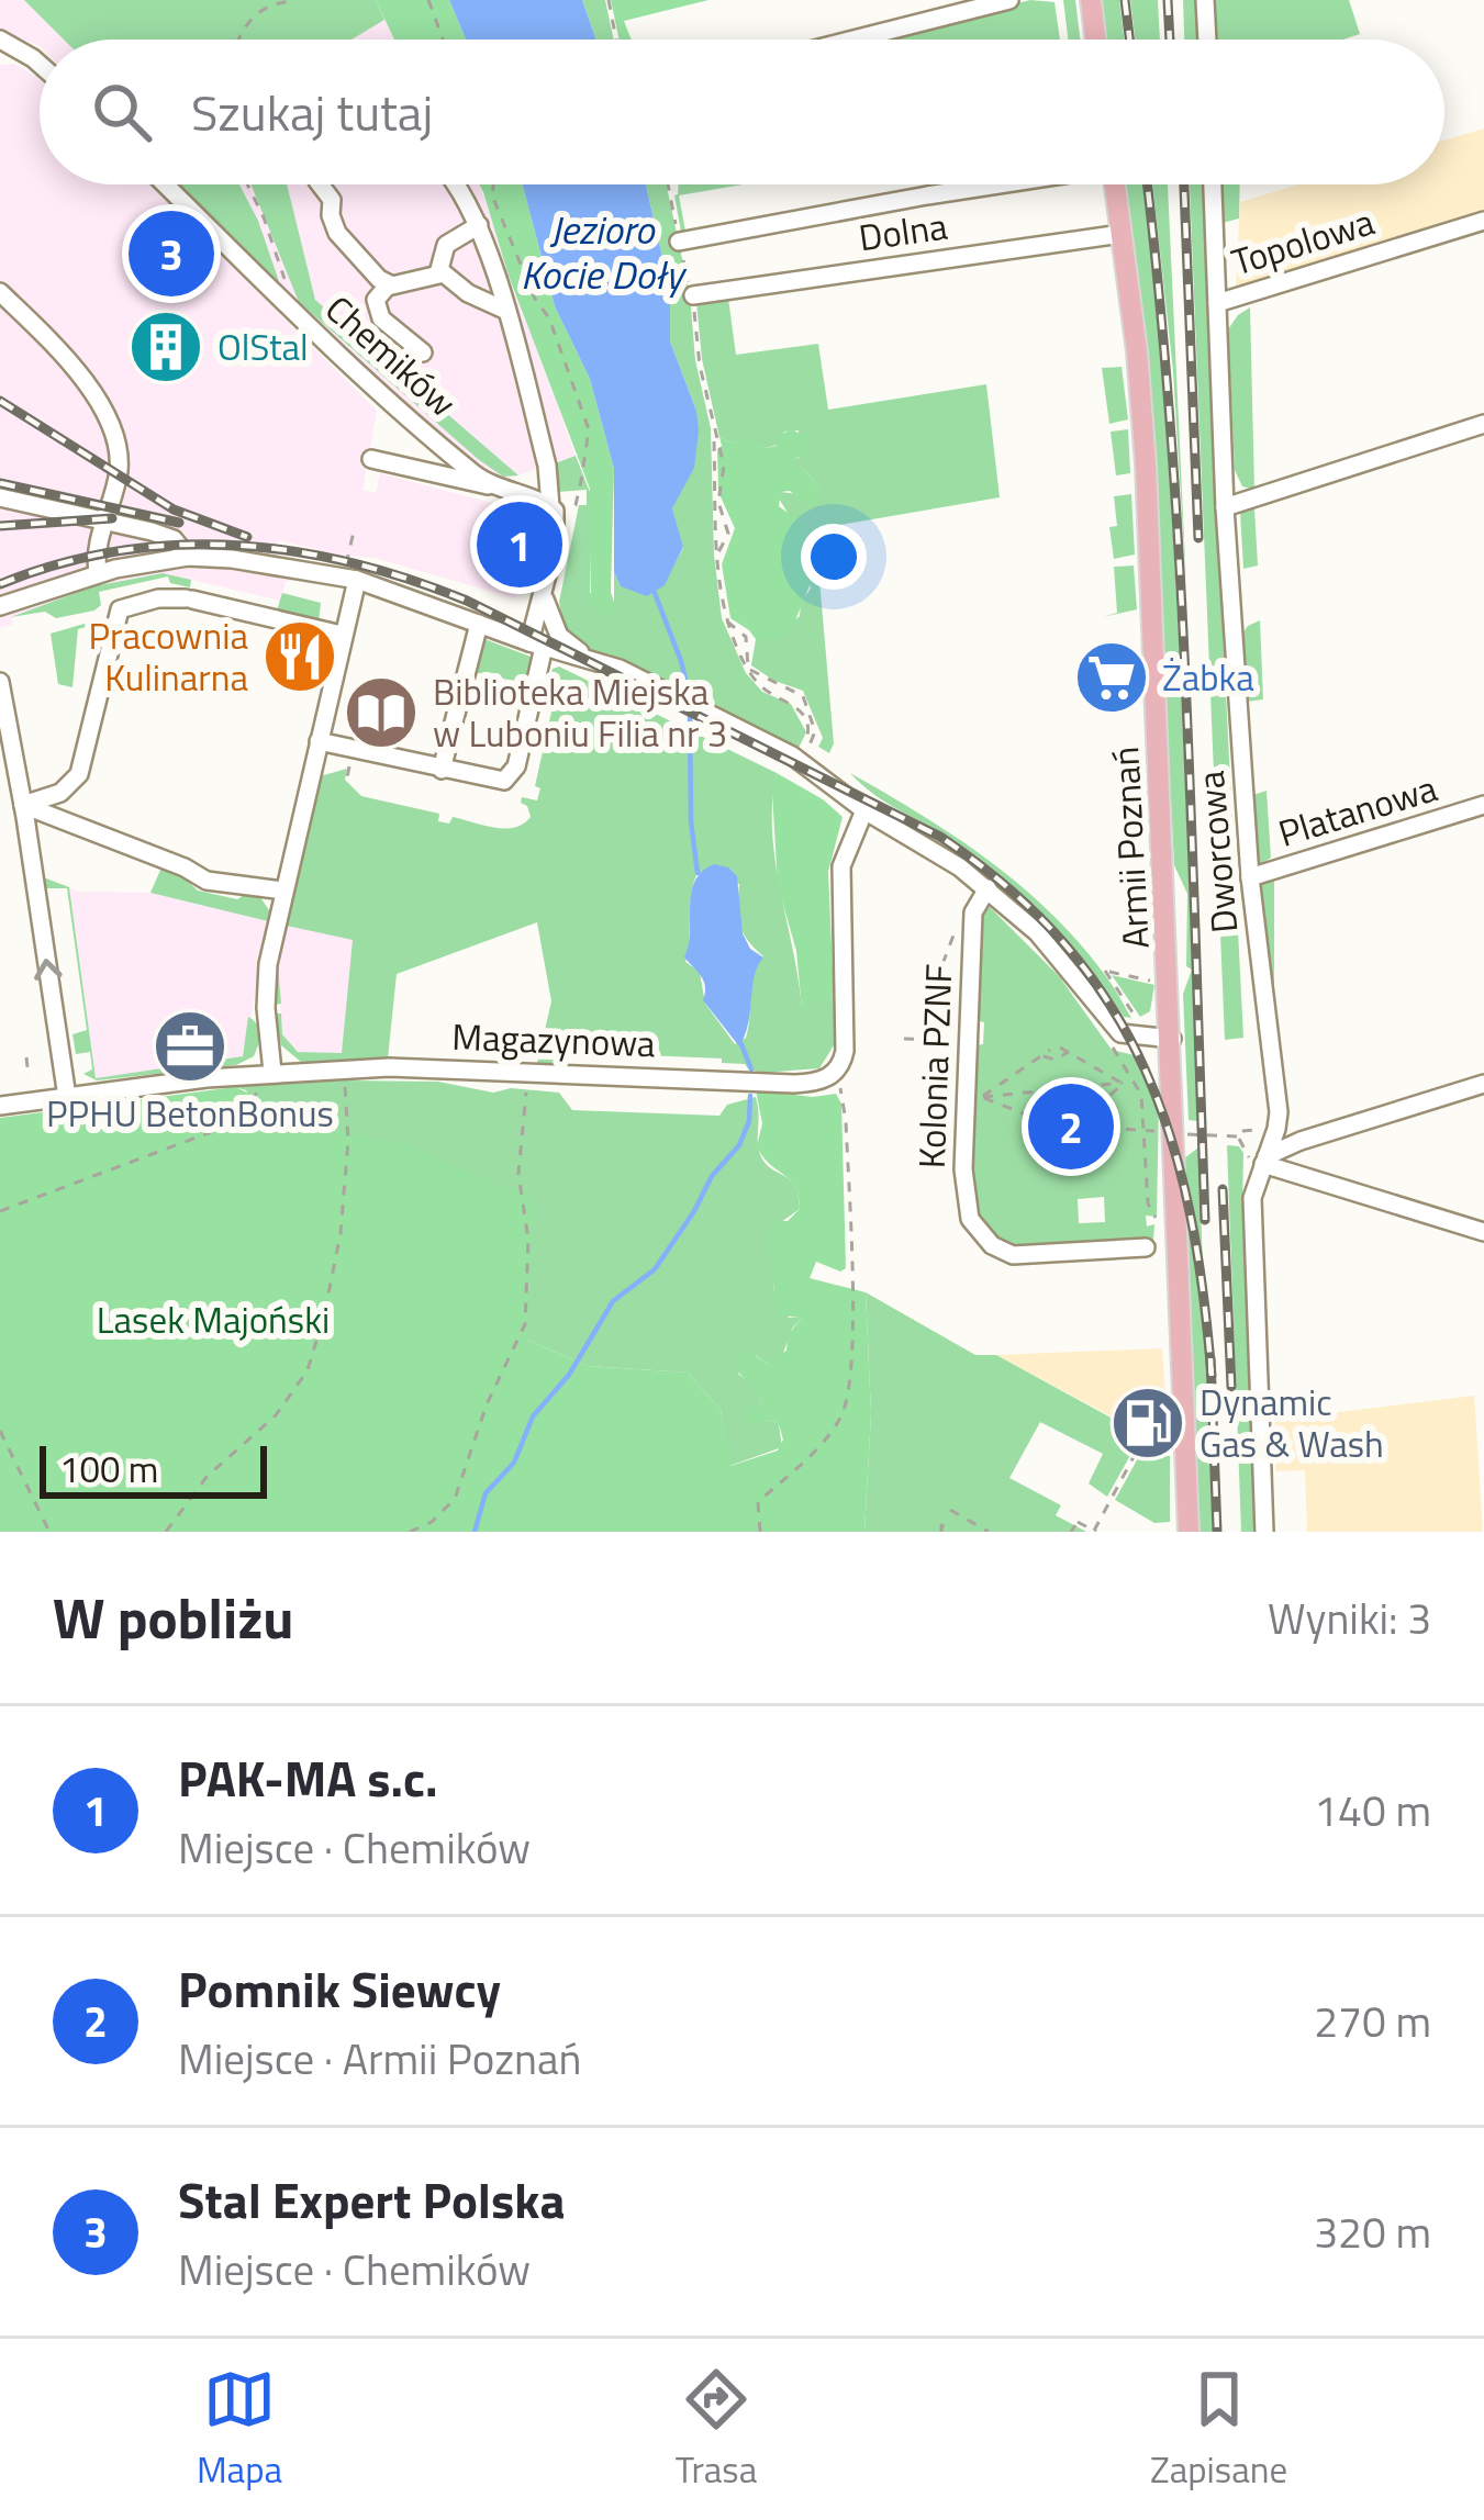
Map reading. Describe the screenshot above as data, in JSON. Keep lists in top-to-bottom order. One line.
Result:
{"streets":{"main road":["Armii Poznań"],"street":["Dolna","Topolowa","Chemików","Platanowa","Dworcowa","Magazynowa","Kolonia PZNF"]},"crossings":[["Dolna","Armii Poznań"],["Topolowa","Dworcowa"],["Platanowa","Dworcowa"]],"water":["Jezioro Kocie Doły"],"parks":["Lasek Majoński"],"places":{"building":["OlStal"],"restaurant":["Pracownia Kulinarna"],"supermarket":["Żabka"],"library":["Biblioteka Miejska w Luboniu Filia nr 3"],"office":["PPHU BetonBonus"],"fuel station":["Dynamic Gas & Wash"]},"scale_bar":"100 m","page":{"search":"Szukaj tutaj","pins":["3","1","2"],"scale":"100 m","heading":["W pobliżu","Wyniki: 3"],"list":[{"mark":"1","name":"PAK-MA s.c.","note":"Miejsce · Chemików","value":"140 m"},{"mark":"2","name":"Pomnik Siewcy","note":"Miejsce · Armii Poznań","value":"270 m"},{"mark":"3","name":"Stal Expert Polska","note":"Miejsce · Chemików","value":"320 m"}],"nav":["Mapa","Trasa","Zapisane"]}}
